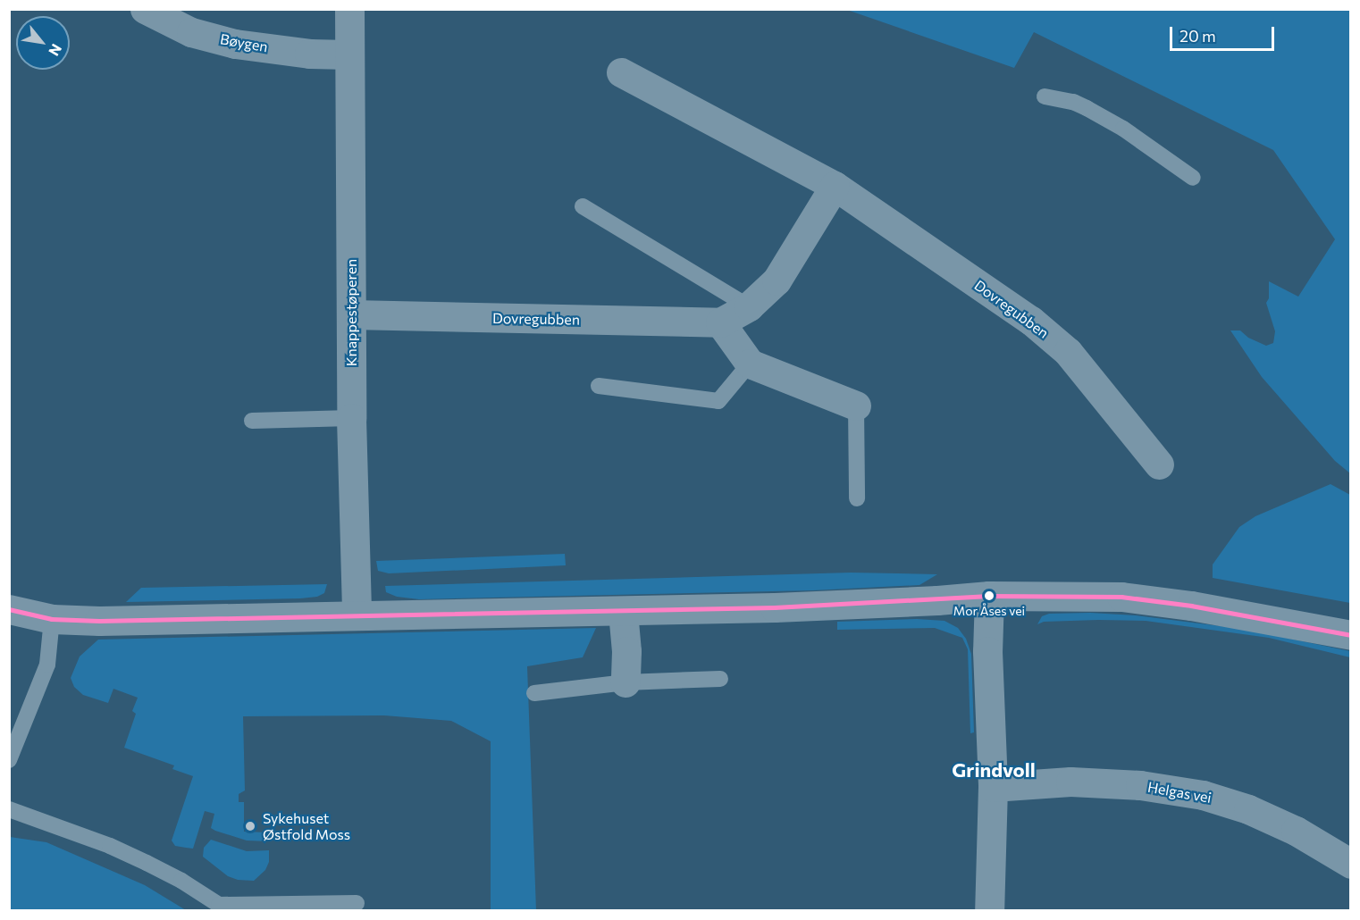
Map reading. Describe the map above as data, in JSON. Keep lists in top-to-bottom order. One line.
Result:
{"streets":{"street":["Bøygen","Dovregubben","Knappestøperen","Helgas vei"]},"crossings":[["Bøygen","Knappestøperen"],["Dovregubben","Knappestøperen"]],"districts":["Grindvoll"],"places":["Mor Åses vei","Sykehuset Østfold Moss"],"scale_bar":"20 m","north":"bottom right"}
